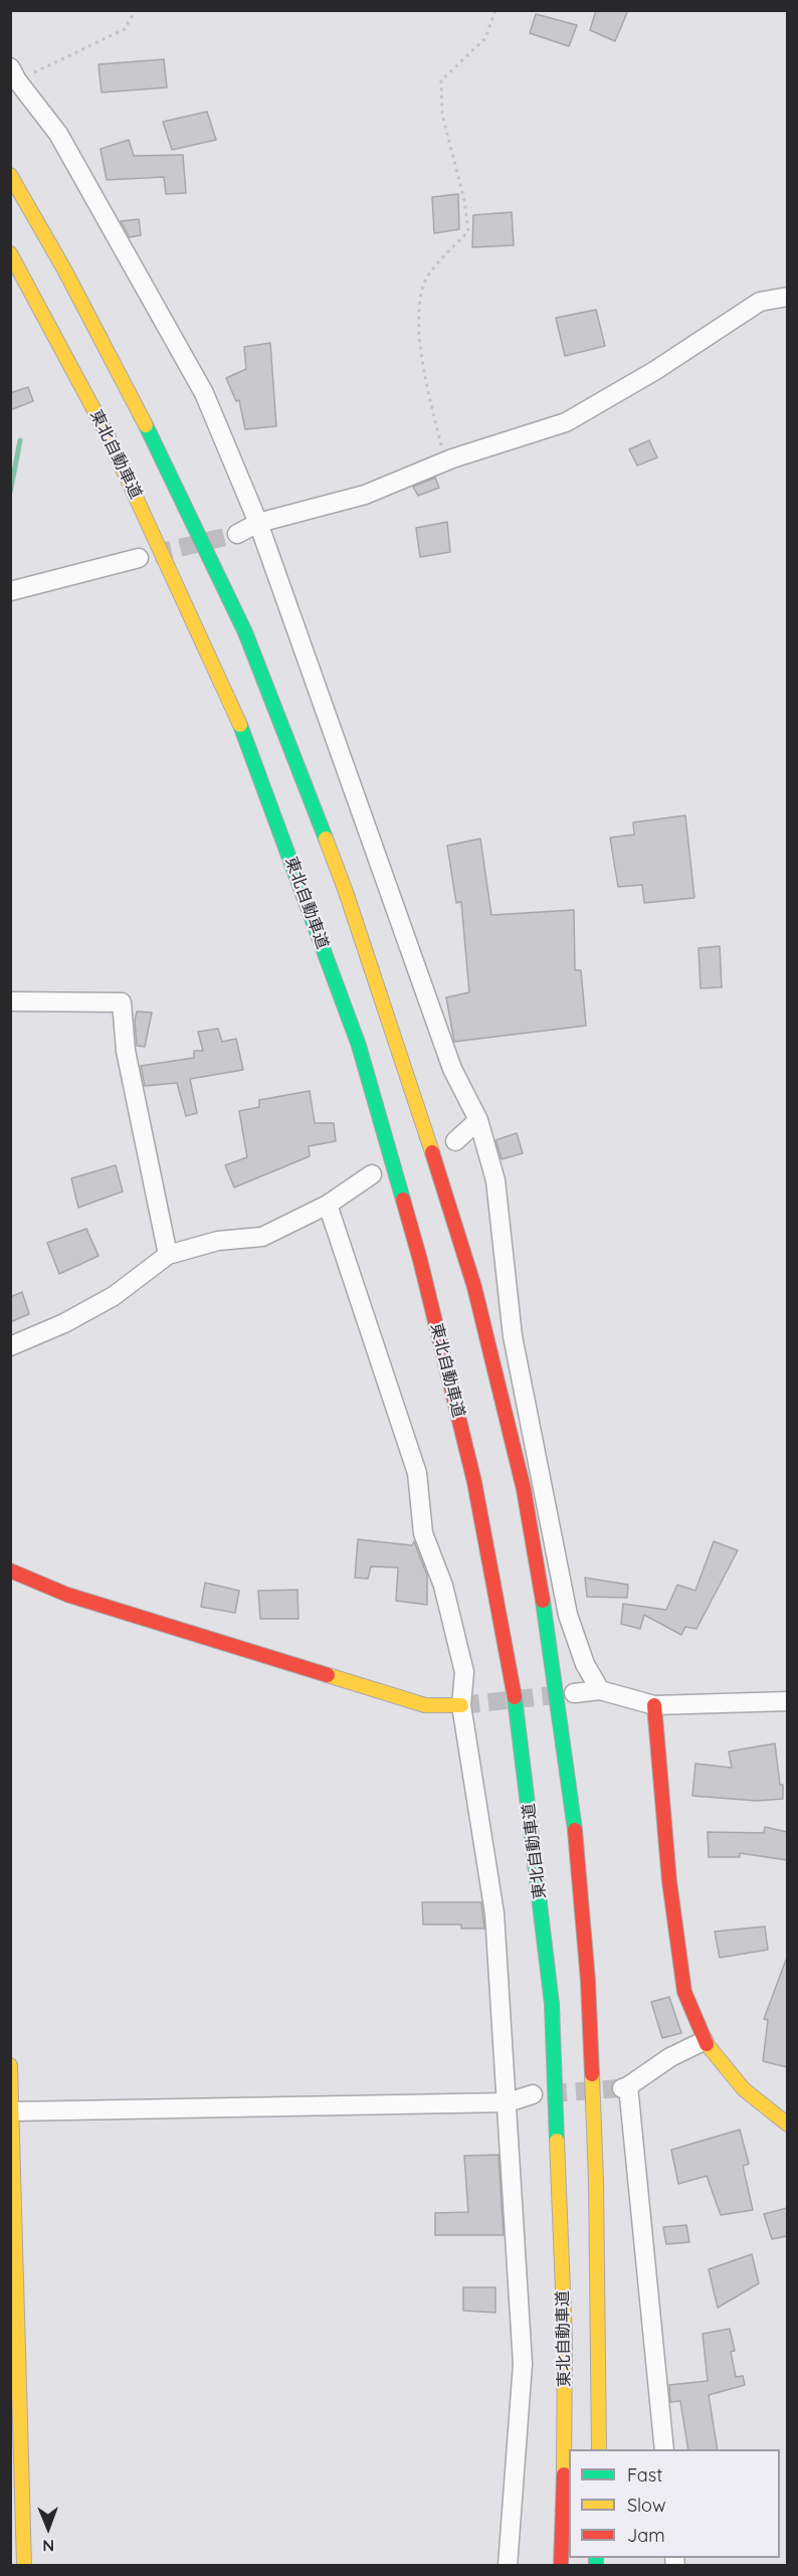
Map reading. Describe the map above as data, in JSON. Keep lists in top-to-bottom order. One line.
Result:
{"streets":{"main road":["東北自動車道"]},"legend":["Fast","Slow","Jam"],"north":"bottom"}
